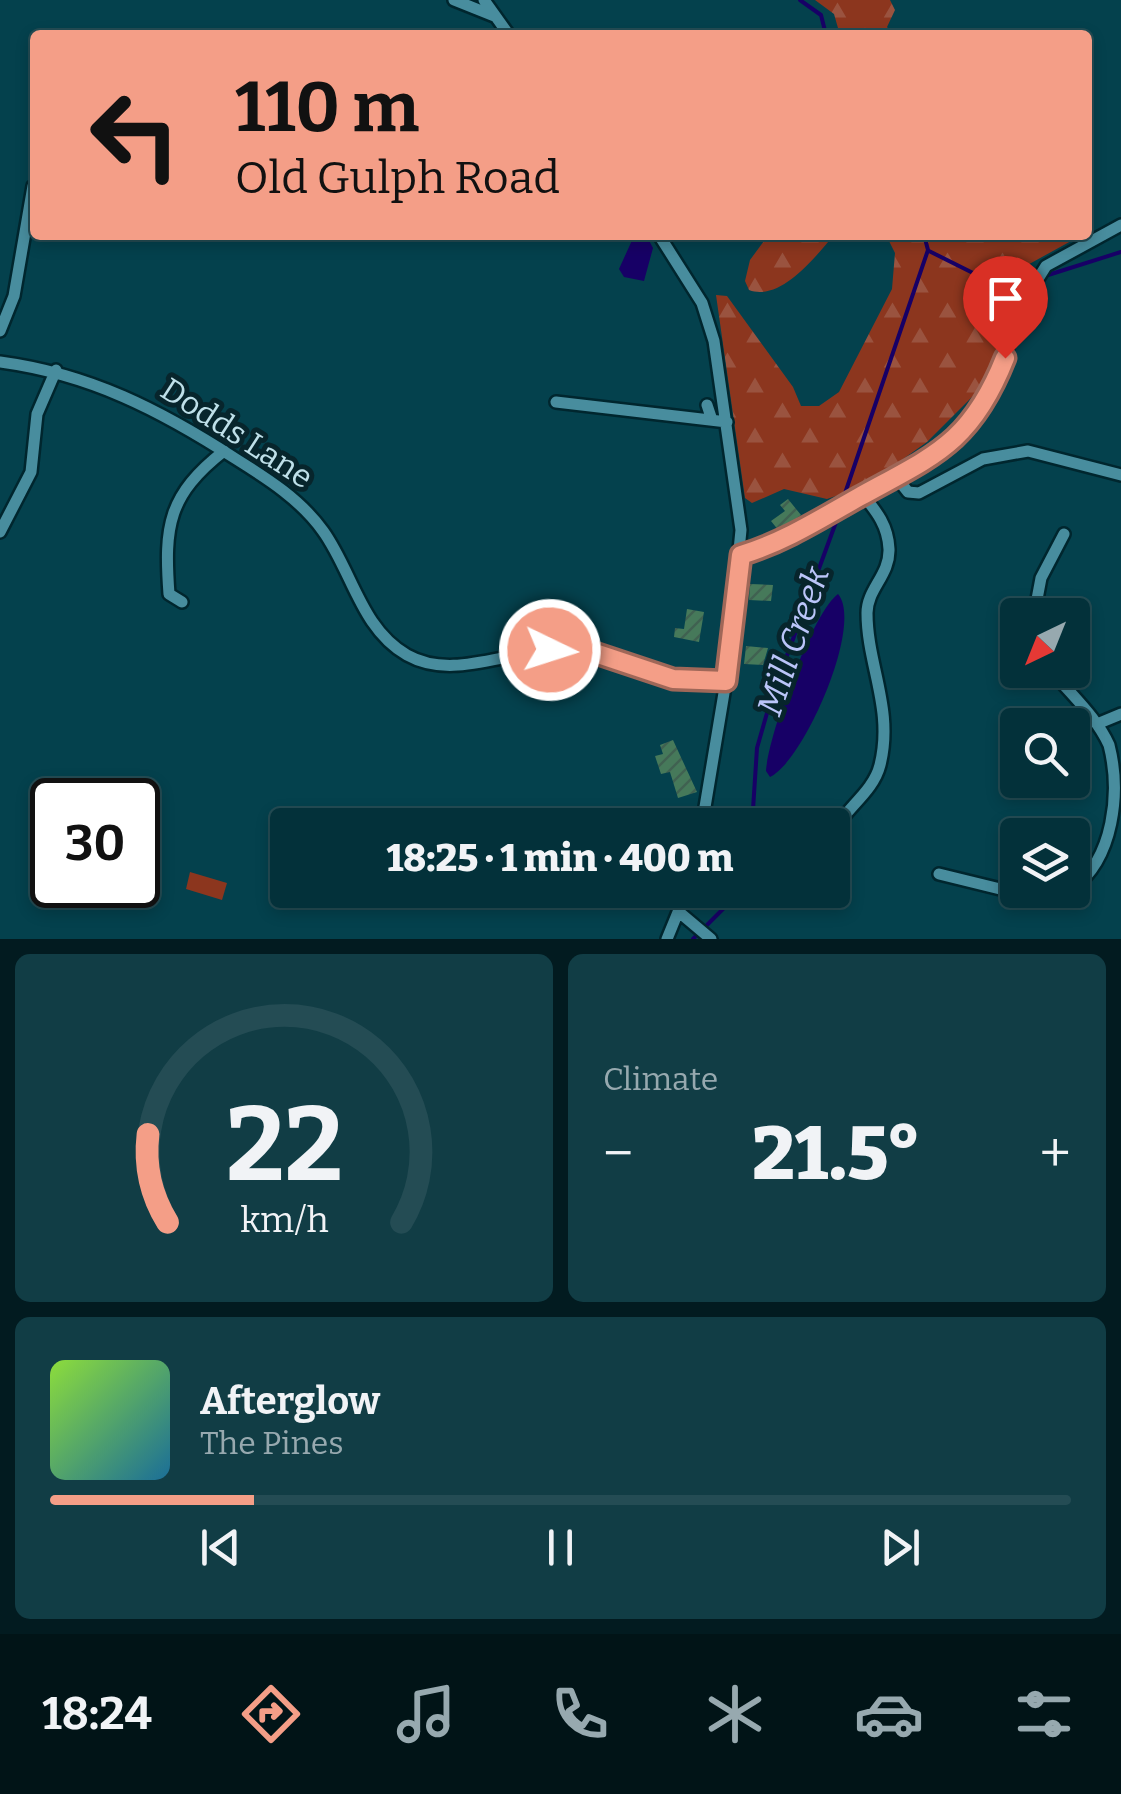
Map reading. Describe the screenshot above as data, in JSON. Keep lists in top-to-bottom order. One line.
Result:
{"streets":{"street":["Dodds Lane"]},"water":["Mill Creek"],"north":"bottom left","page":{"turn":["110 m","Old Gulph Road"],"limit":"30","trip":"18:25 · 1 min · 400 m","tile":"Climate","heat":["−","21.5°","+"],"song":["Afterglow","The Pines"],"tabs":"18:24","gauge":["22","km/h"]}}
